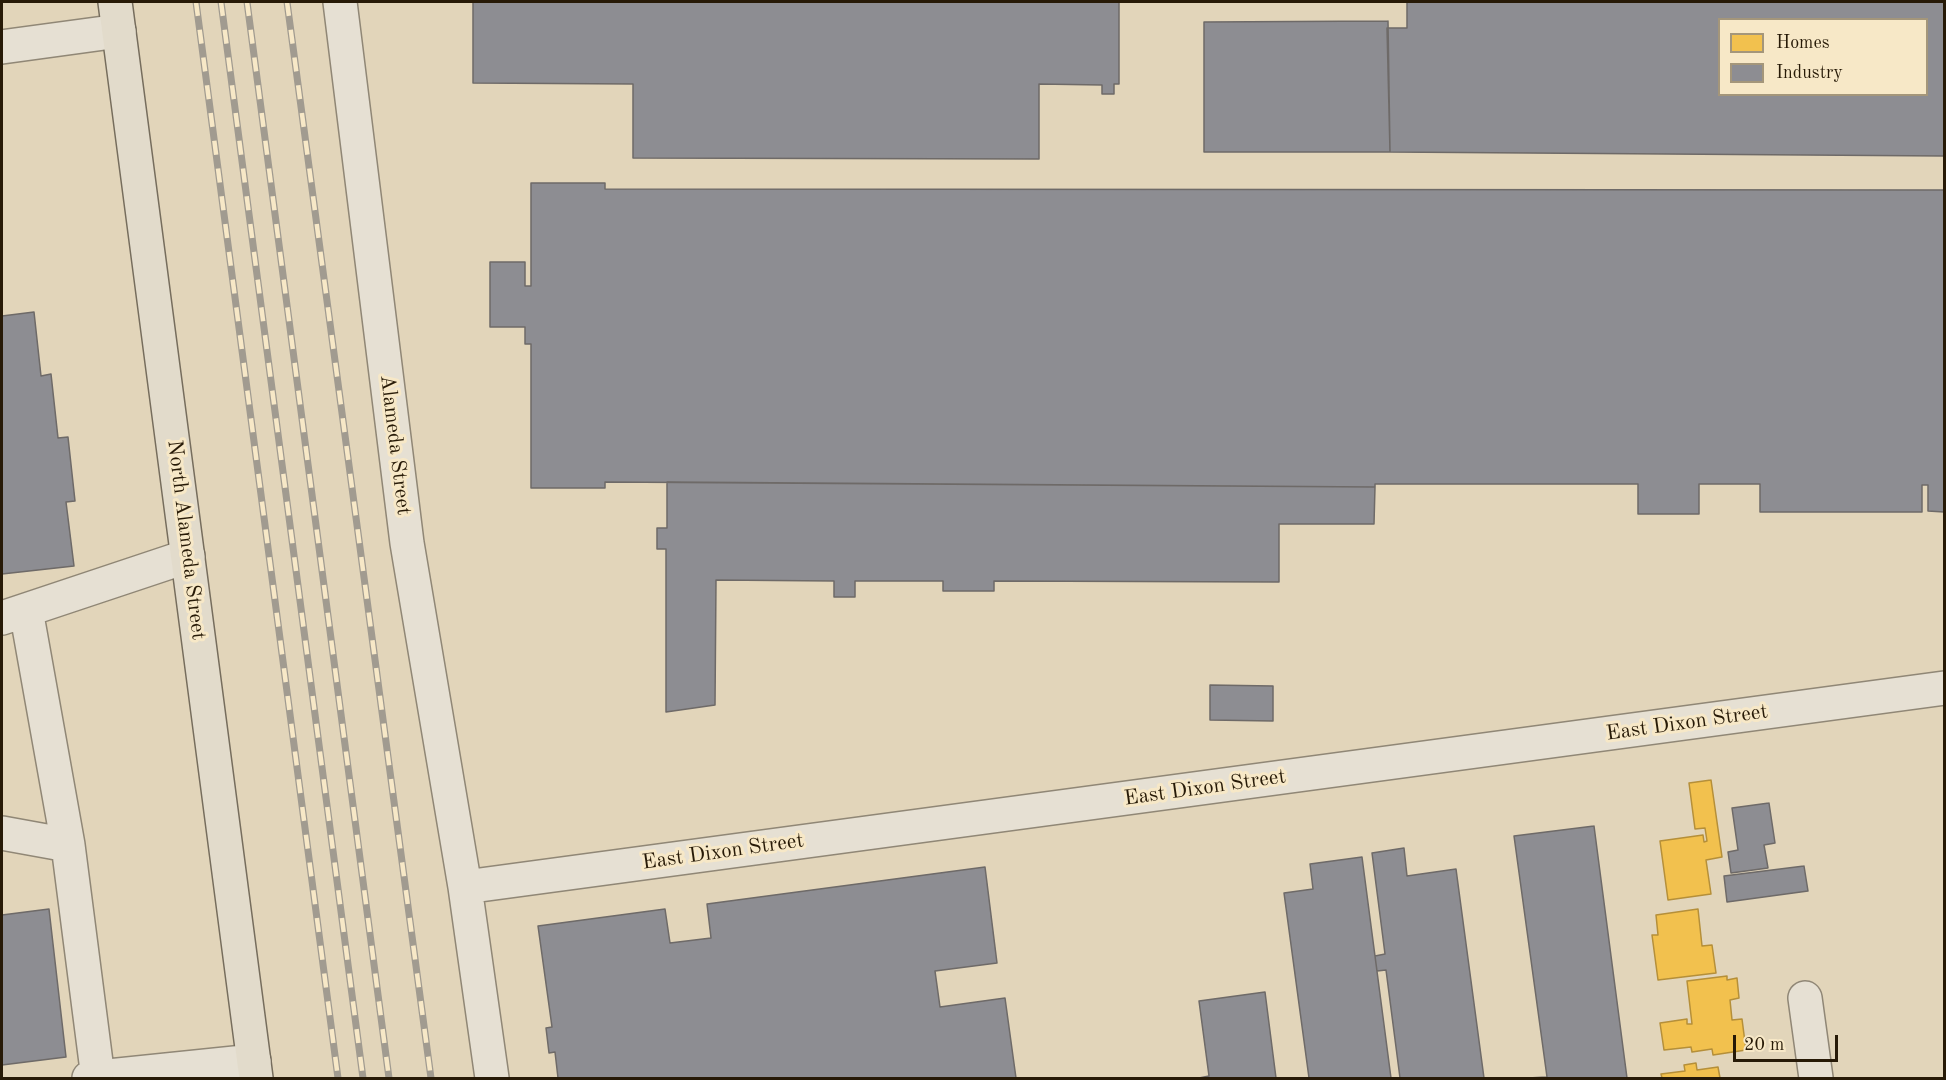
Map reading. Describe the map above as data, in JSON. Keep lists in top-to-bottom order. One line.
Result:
{"streets":{"main road":["North Alameda Street"],"street":["Alameda Street","East Dixon Street"]},"crossings":[["Alameda Street","East Dixon Street"]],"legend":["Homes","Industry"],"scale_bar":"20 m"}
